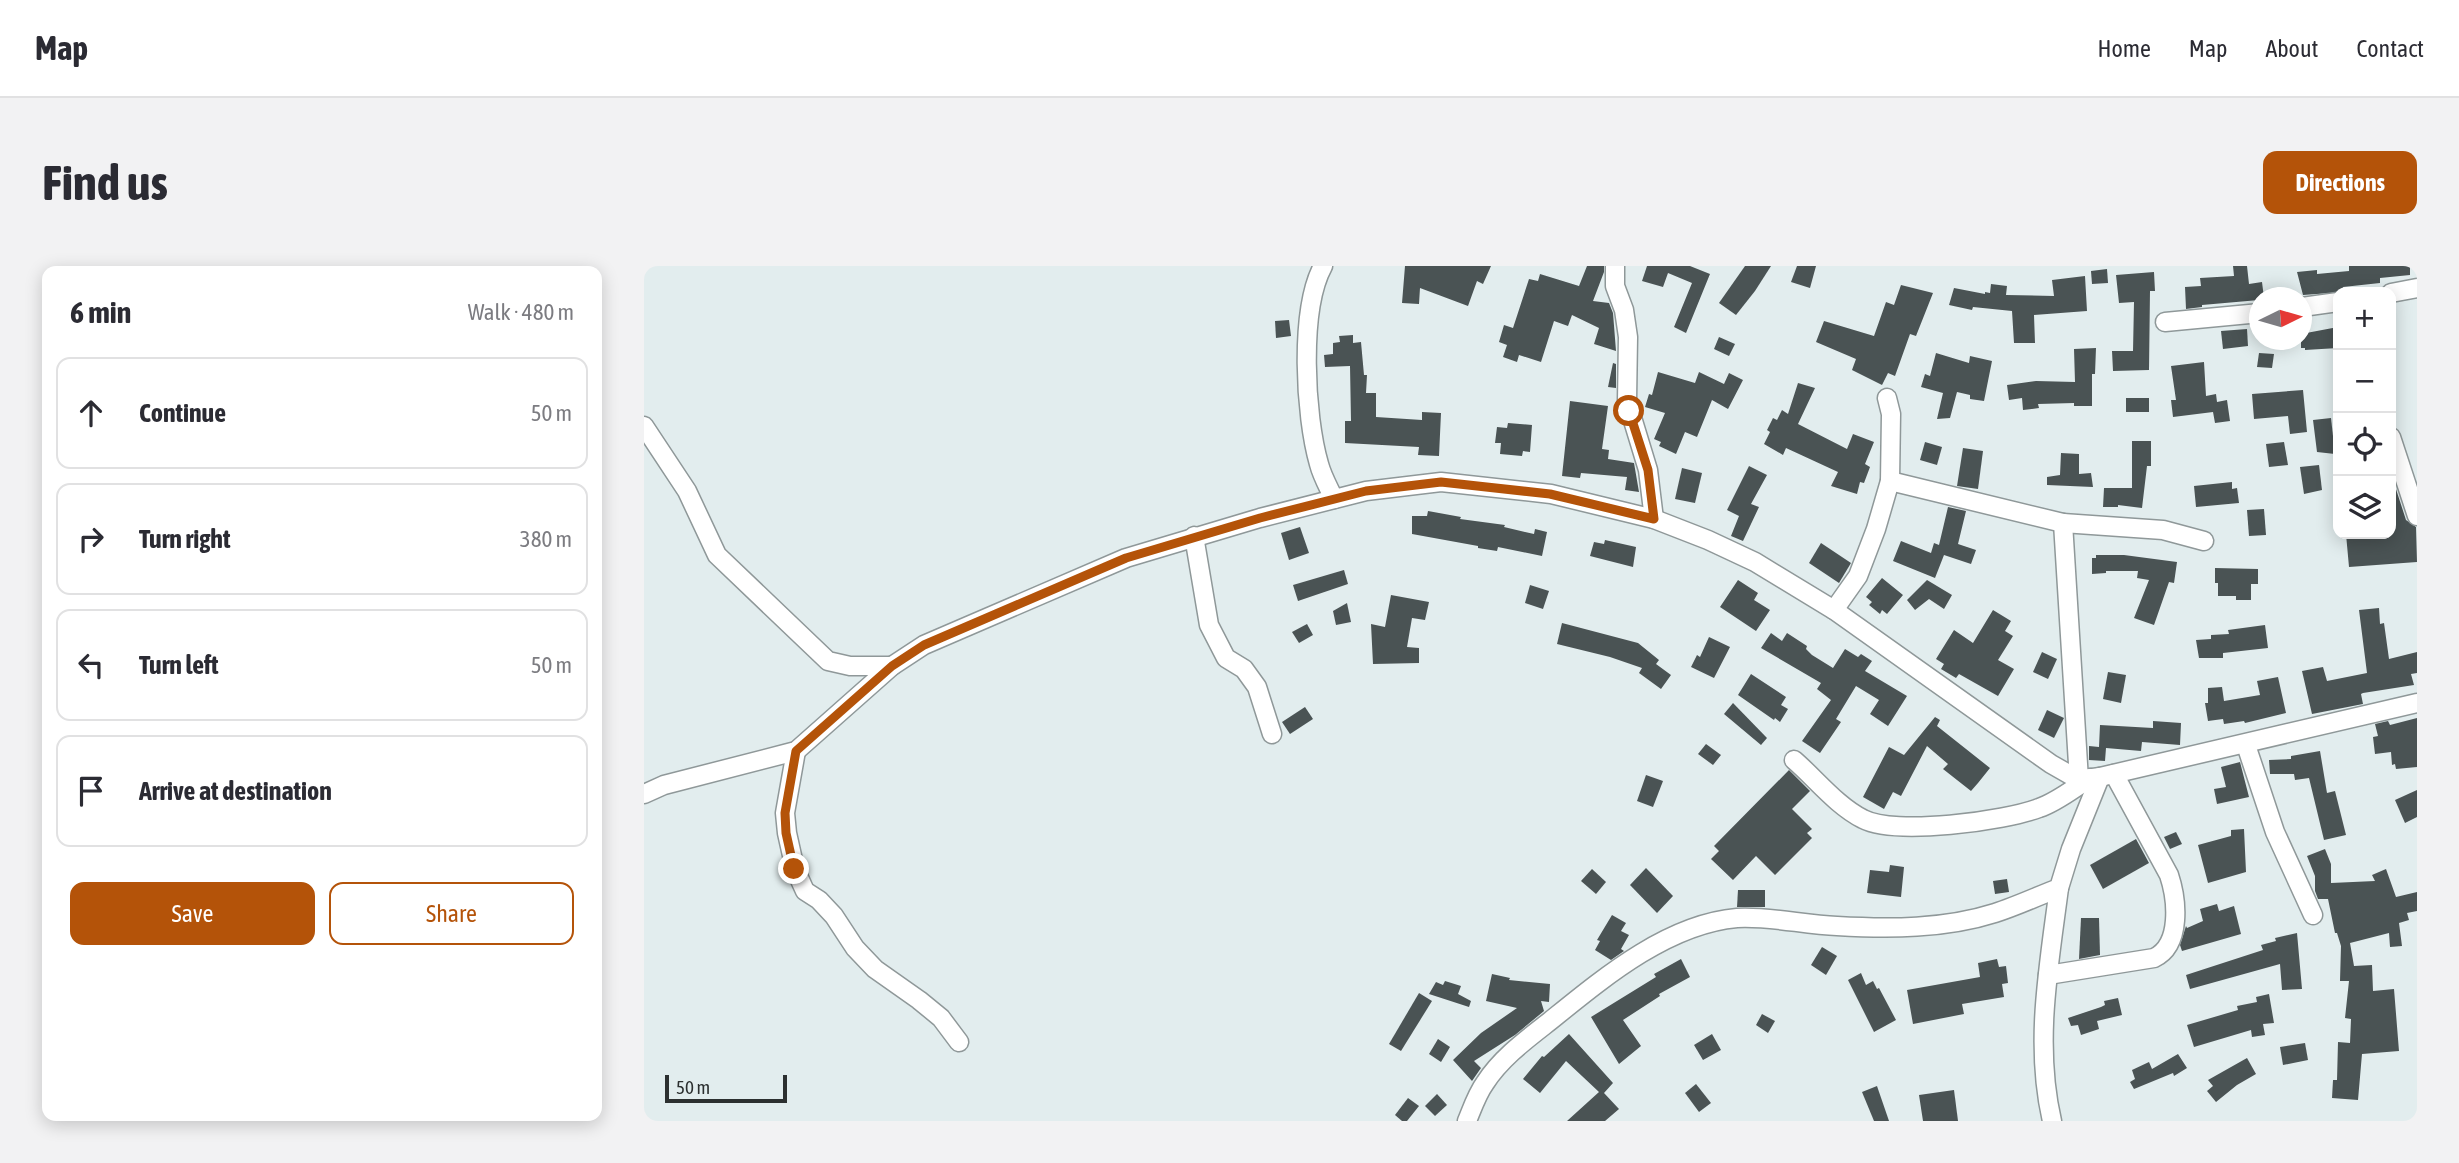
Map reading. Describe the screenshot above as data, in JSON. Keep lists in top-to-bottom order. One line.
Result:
{"scale_bar":"50 m","north":"right","page":{"header":"Map","nav":["Home","Map","About","Contact"],"buttons":["Directions",["Save","Share"]],"title":"Find us","heading":["6 min","Walk · 480 m"],"map_buttons":["+","−"],"list":[["Continue","50 m"],["Turn right","380 m"],["Turn left","50 m"],"Arrive at destination"],"scale":"50 m"}}
